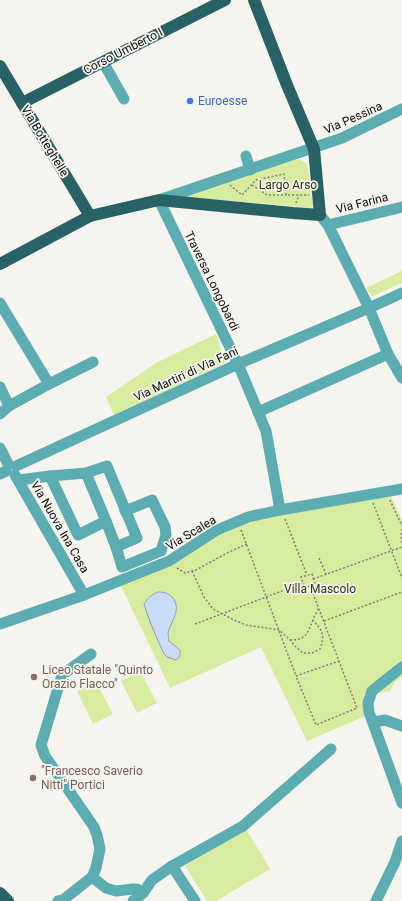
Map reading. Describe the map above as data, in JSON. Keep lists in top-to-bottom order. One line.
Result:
{"streets":{"main road":["Corso Umberto I","Via Botteghelle"],"street":["Via Pessina","Via Farina","Traversa Longobardi","Via Martiri di Via Fani","Via Nuova Ina Casa","Via Scalea"]},"crossings":[["Corso Umberto I","Via Botteghelle"],["Traversa Longobardi","Via Martiri di Via Fani"],["Traversa Longobardi","Via Scalea"],["Via Martiri di Via Fani","Via Nuova Ina Casa"],["Via Nuova Ina Casa","Via Scalea"]],"parks":["Largo Arso","Villa Mascolo"],"places":["Euroesse","Liceo Statale \"Quinto Orazio Flacco\"","\"Francesco Saverio Nitti\" Portici"]}
